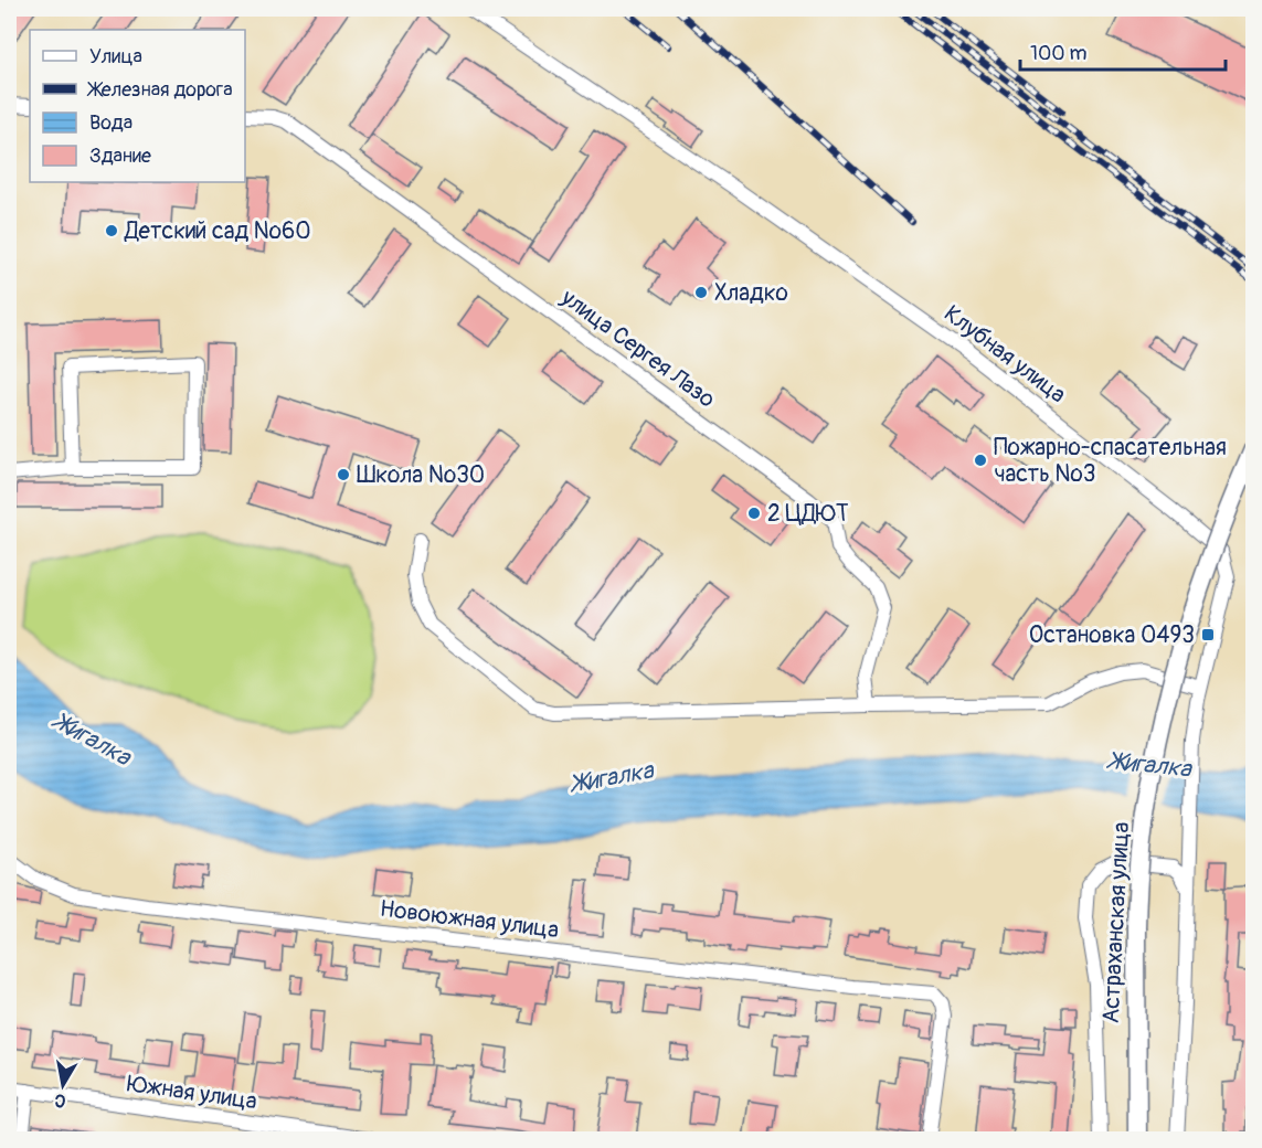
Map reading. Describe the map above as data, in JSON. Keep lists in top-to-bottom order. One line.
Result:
{"streets":{"main road":["Астраханская улица"],"street":["улица Сергея Лазо","Клубная улица","Новоюжная улица","Южная улица"]},"water":["Жигалка"],"places":{"other":["Детский сад №60","Хладко","Пожарно-спасательная часть №3","Школа №30","2 ЦДЮТ"],"transit":["Остановка 0493"]},"legend":["Улица","Железная дорога","Вода","Здание"],"scale_bar":"100 m","north":"bottom"}
